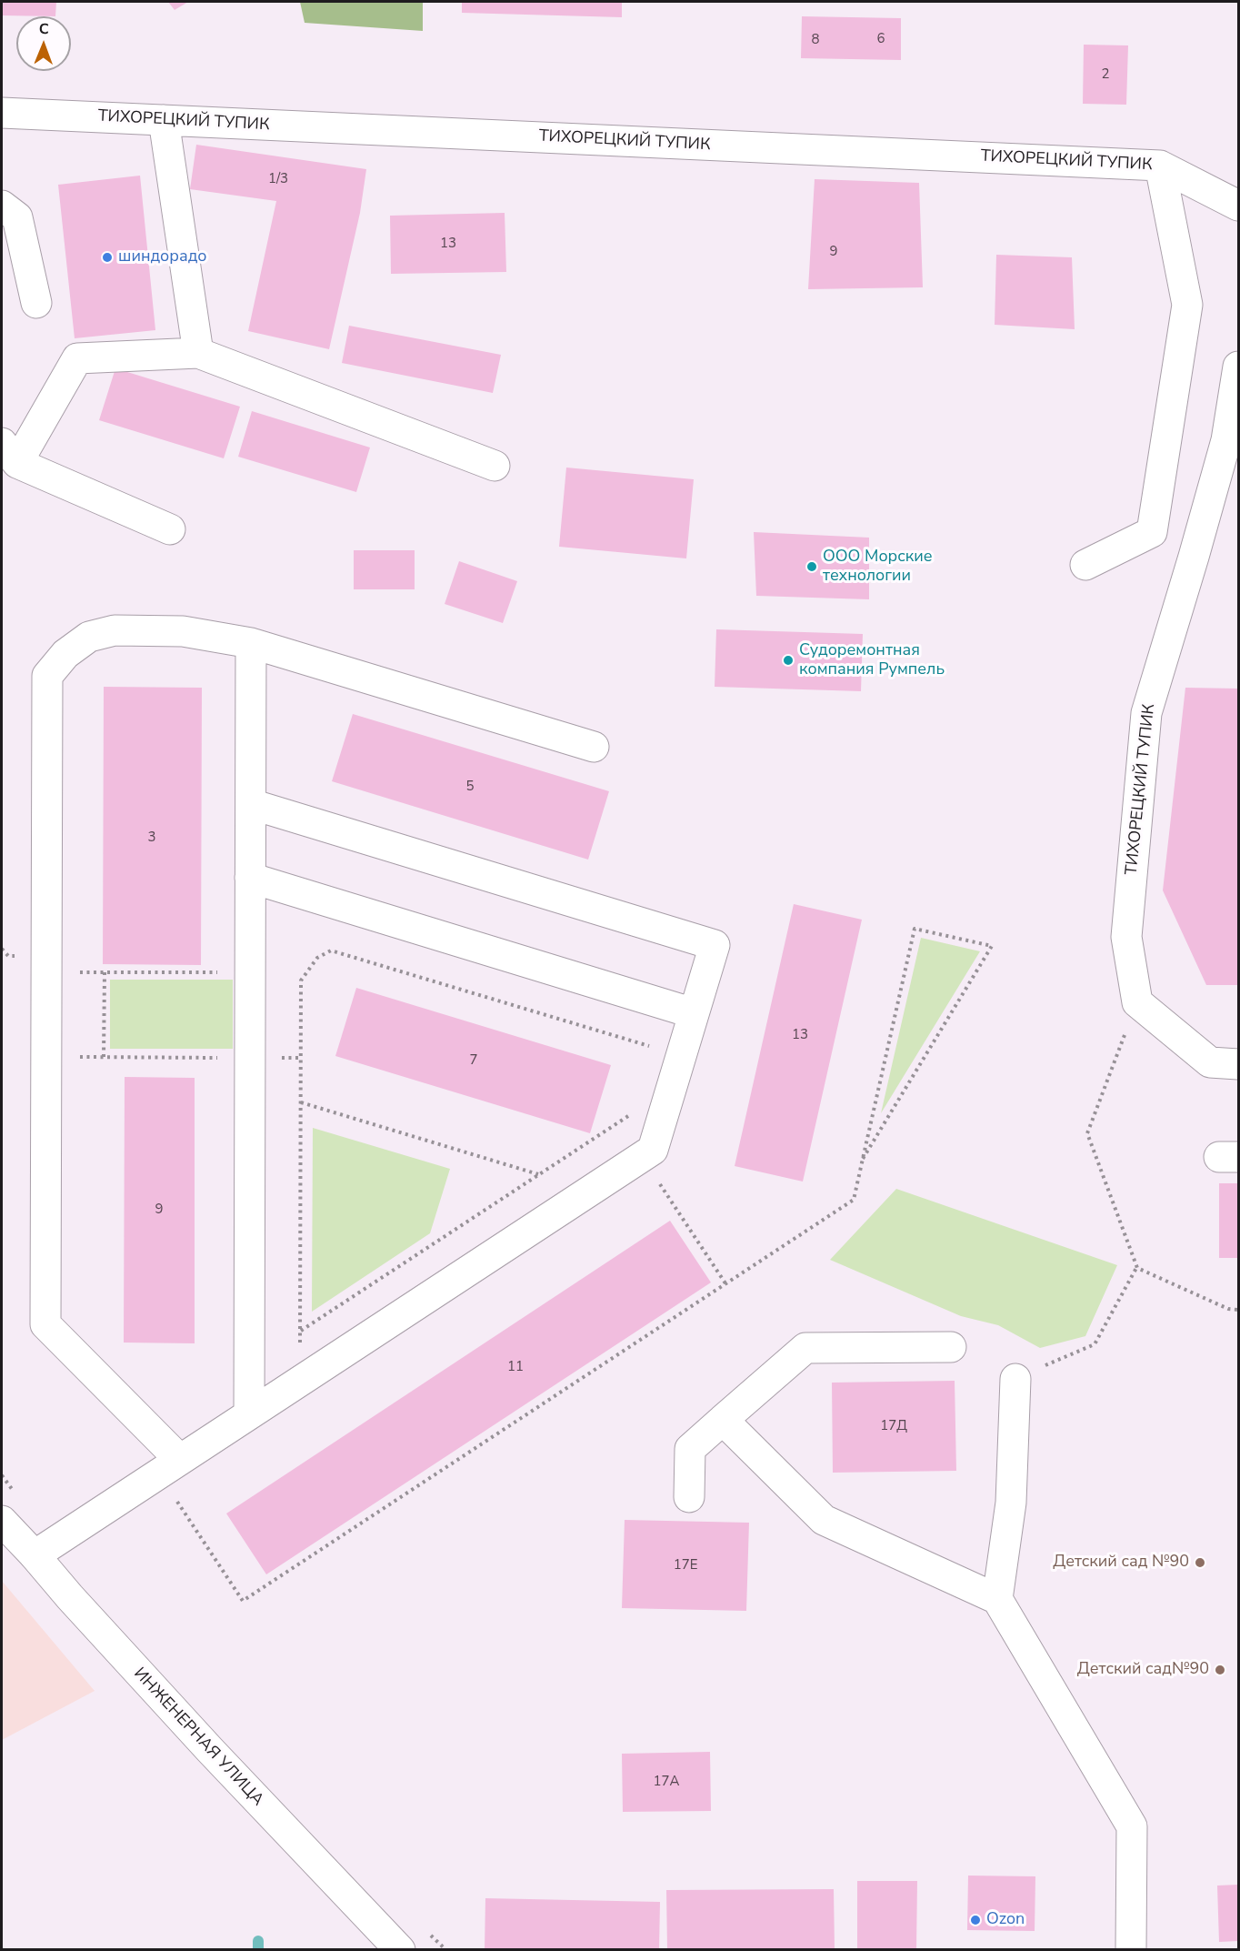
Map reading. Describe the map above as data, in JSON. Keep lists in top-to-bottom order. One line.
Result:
{"streets":{"street":["ТИХОРЕЦКИЙ ТУПИК","ИНЖЕНЕРНАЯ УЛИЦА"]},"places":["шиндорадо","ООО Морские технологии","Судоремонтная компания Румпель","Детский сад №90","Детский сад№90","Ozon"],"house_numbers":["6","8","2","1/3","13","9","5","3","13","7","9","11","17Д","17Е","17А"],"north":"top"}
